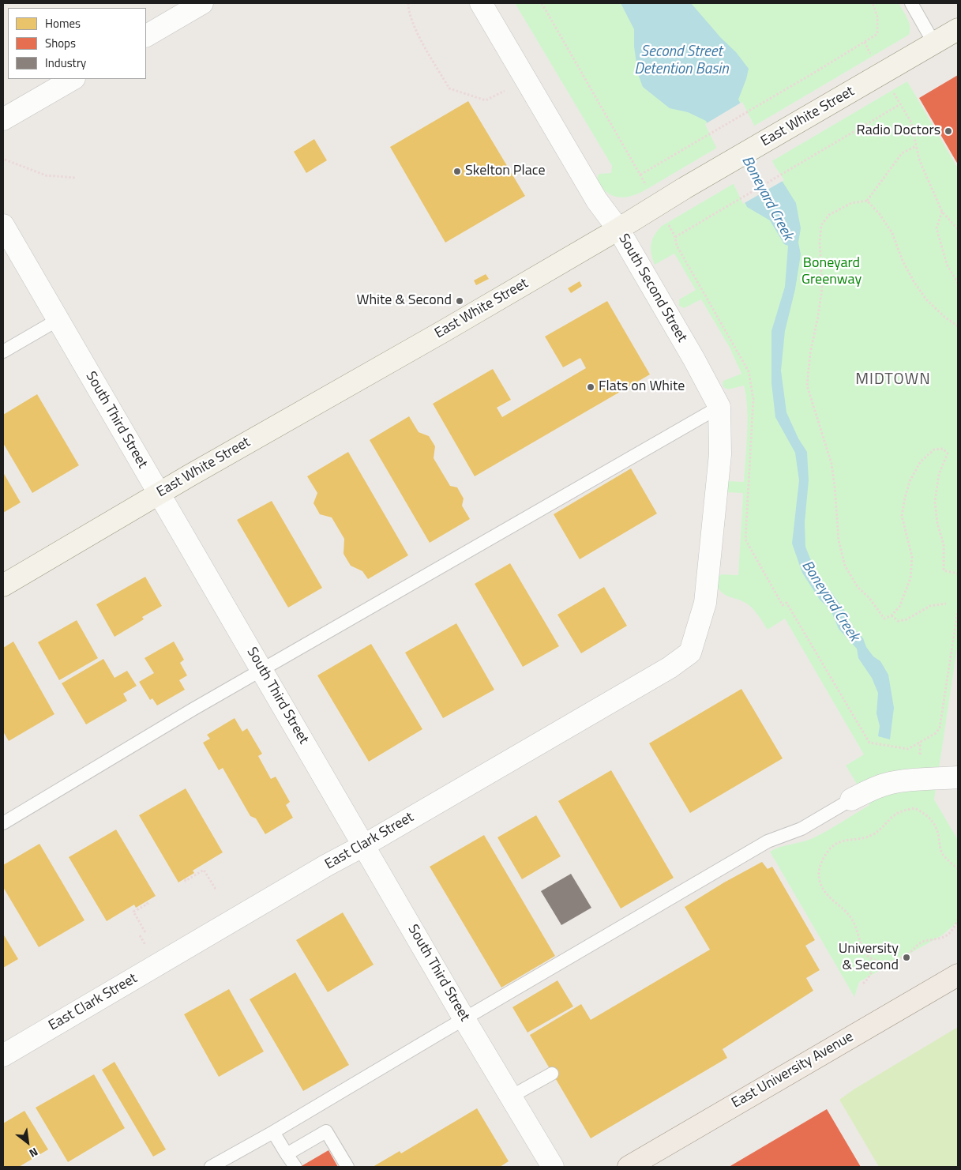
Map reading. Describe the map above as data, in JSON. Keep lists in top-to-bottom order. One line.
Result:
{"streets":{"main road":["East University Avenue"],"street":["East White Street","South Second Street","South Third Street","East Clark Street"]},"crossings":[["East White Street","South Second Street"],["East White Street","South Third Street"],["South Second Street","East Clark Street"],["South Third Street","East Clark Street"]],"districts":["MIDTOWN"],"water":["Second Street Detention Basin","Boneyard Creek"],"parks":["Boneyard Greenway"],"places":["Radio Doctors","Skelton Place","White & Second","Flats on White","University & Second"],"legend":["Homes","Shops","Industry"],"north":"bottom right"}
